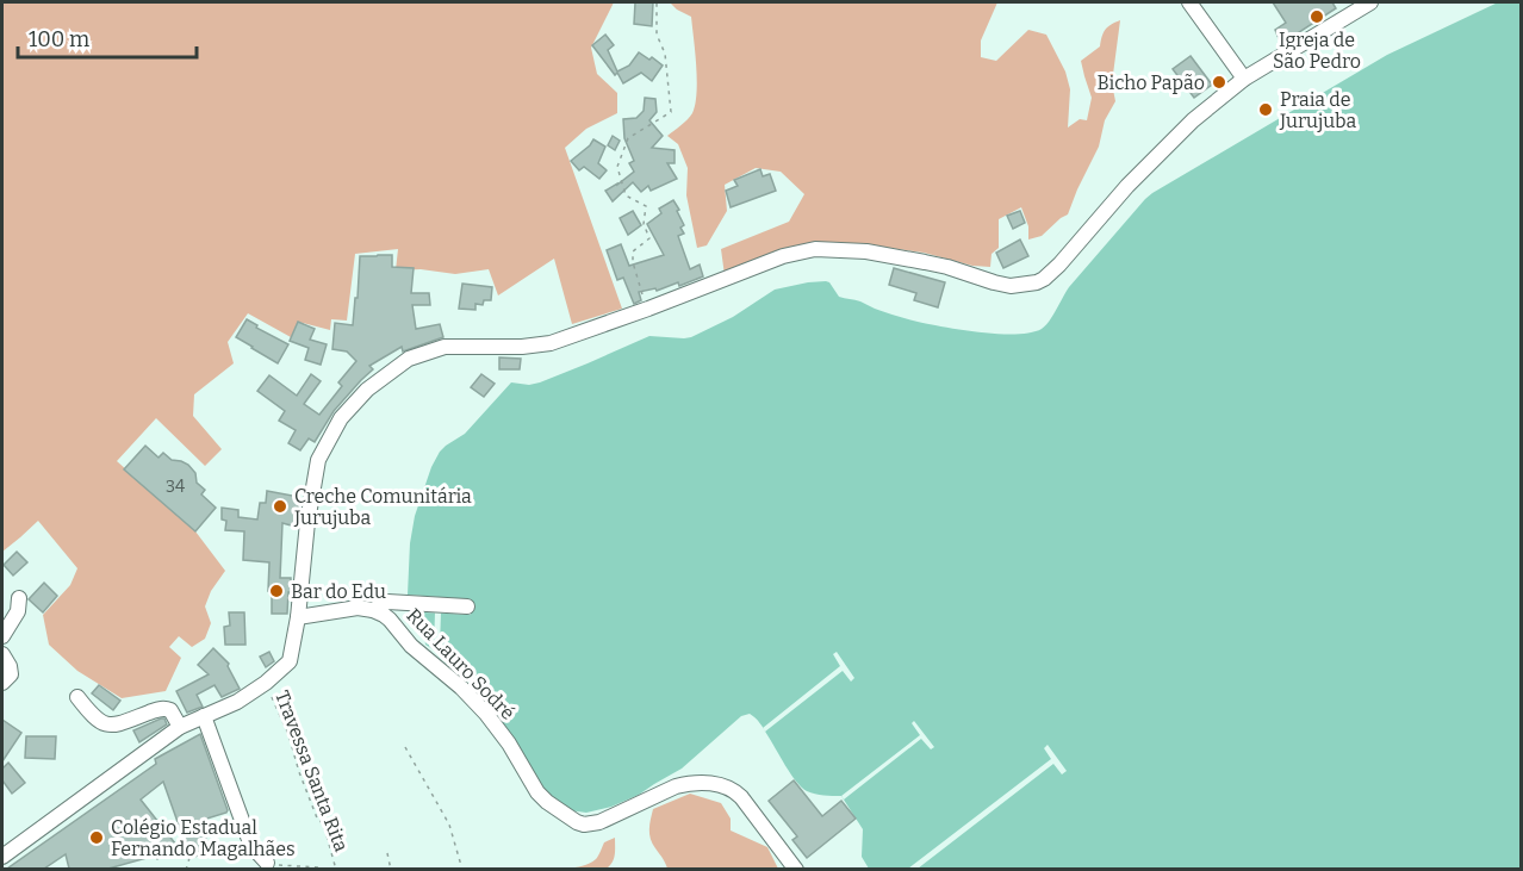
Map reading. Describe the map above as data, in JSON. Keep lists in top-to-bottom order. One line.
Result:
{"streets":{"street":["Rua Lauro Sodré"],"path":["Travessa Santa Rita"]},"places":["Igreja de São Pedro","Bicho Papão","Praia de Jurujuba","Creche Comunitária Jurujuba","Bar do Edu","Colégio Estadual Fernando Magalhães"],"house_numbers":["34"],"scale_bar":"100 m"}
